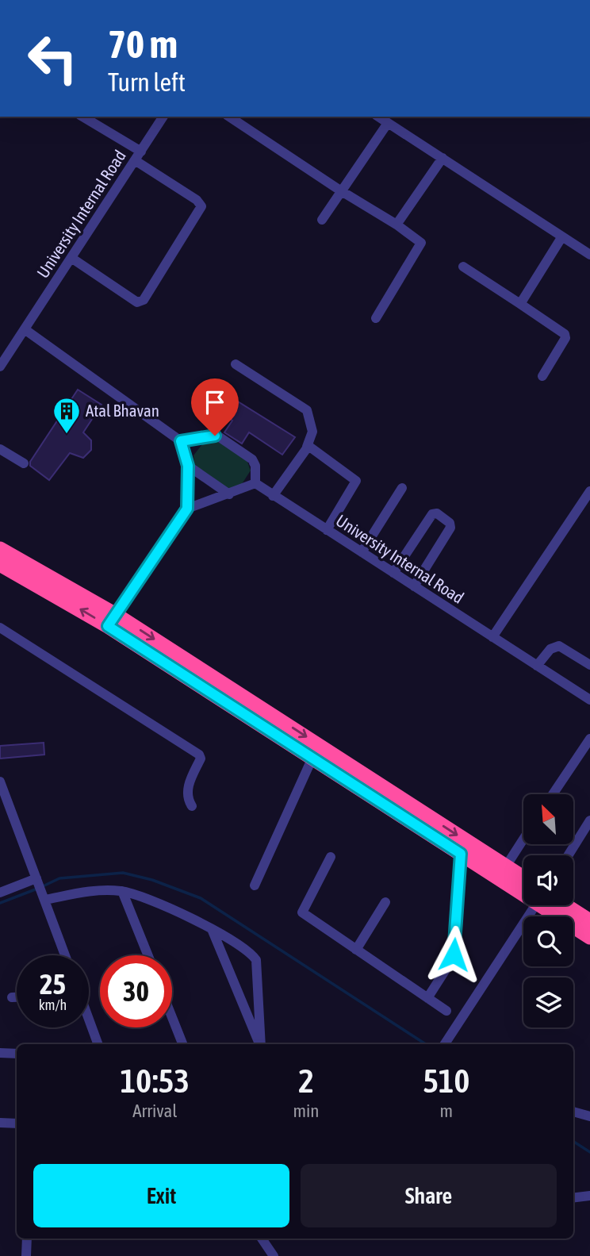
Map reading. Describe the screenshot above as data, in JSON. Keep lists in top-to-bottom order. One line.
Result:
{"streets":{"street":["University Internal Road"]},"places":{"building":["Atal Bhavan"]},"north":"top left","page":{"turn":["70 m","Turn left"],"speed":"25 km/h","limit":"30","eta":["10:53","Arrival","2","min","510","m"],"buttons":["Exit","Share"]}}
